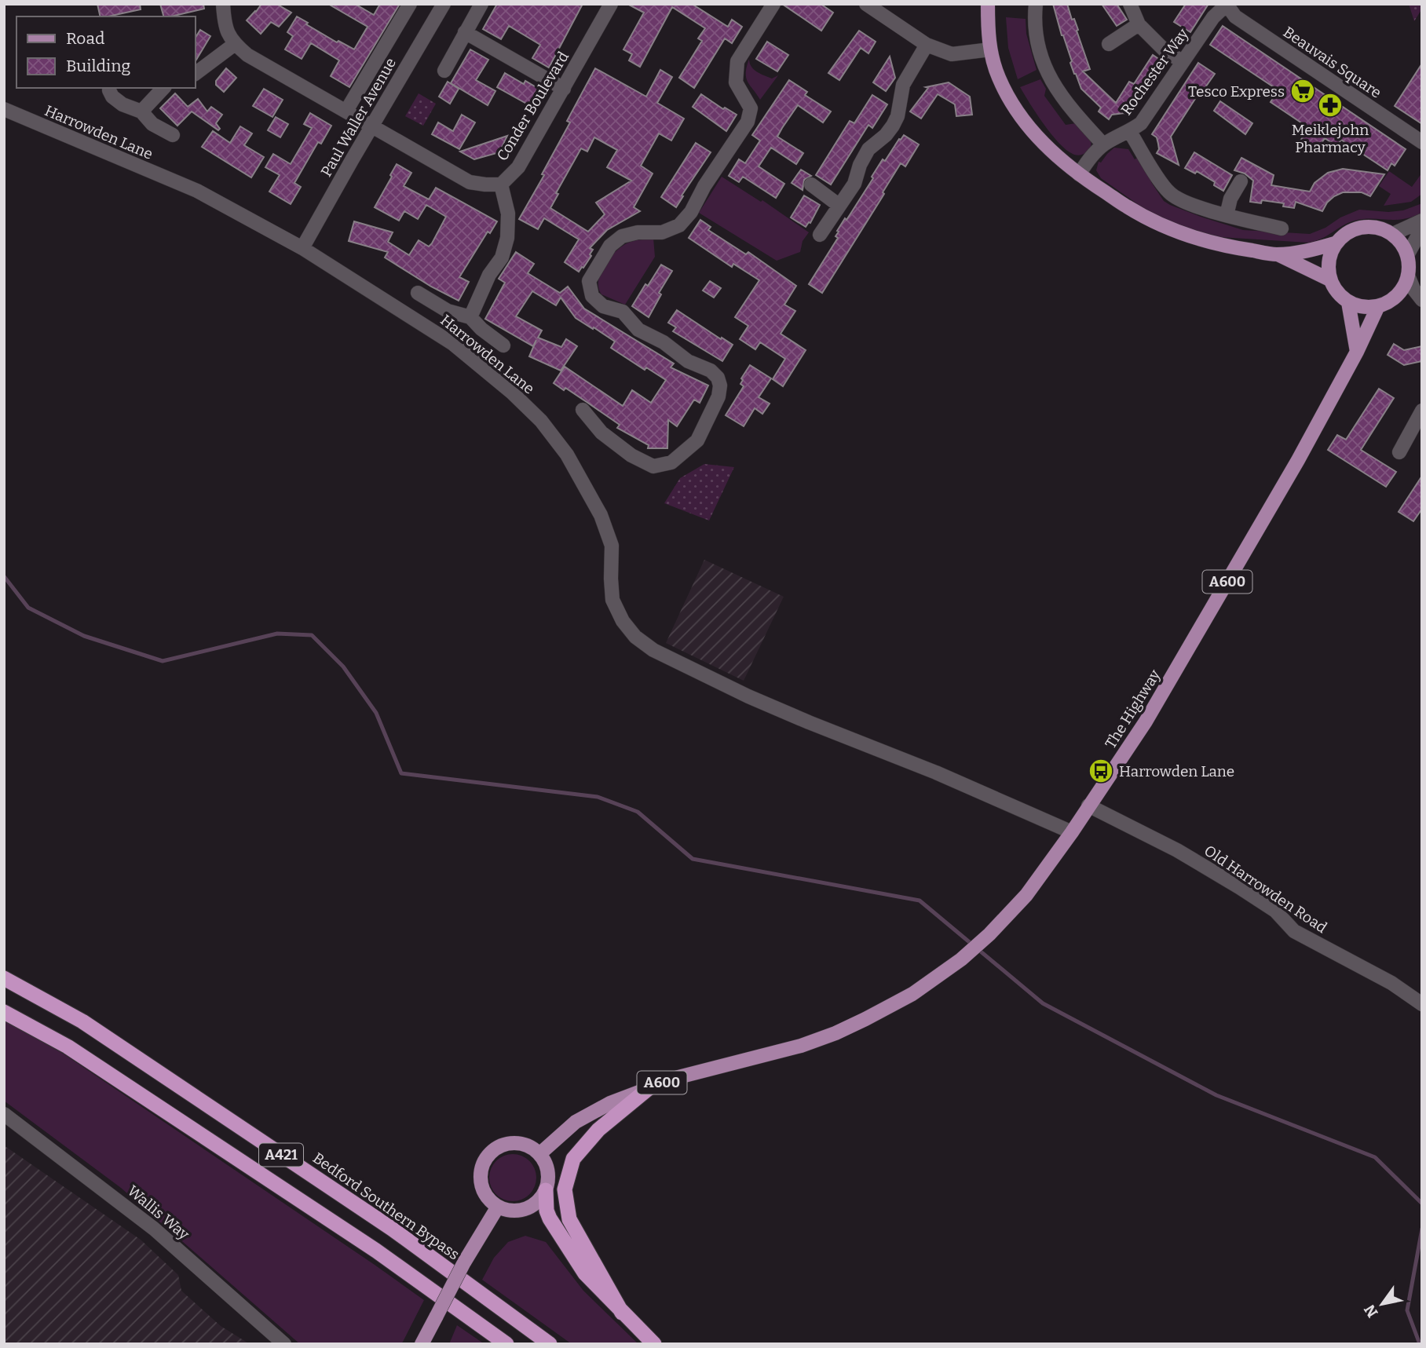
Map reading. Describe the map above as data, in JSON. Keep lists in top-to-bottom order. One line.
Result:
{"streets":{"highway":["A421","Bedford Southern Bypass"],"main road":["A600","The Highway"],"street":["Beauvais Square","Rochester Way","Conder Boulevard","Paul Waller Avenue","Harrowden Lane","Old Harrowden Road","Wallis Way"]},"crossings":[["Beauvais Square","Rochester Way"],["Paul Waller Avenue","Harrowden Lane"],["Harrowden Lane","The Highway"],["A600","The Highway"],["The Highway","Old Harrowden Road"]],"places":{"supermarket":["Tesco Express"],"pharmacy":["Meiklejohn Pharmacy"],"bus stop":["Harrowden Lane"]},"legend":["Road","Building"],"north":"bottom left"}
